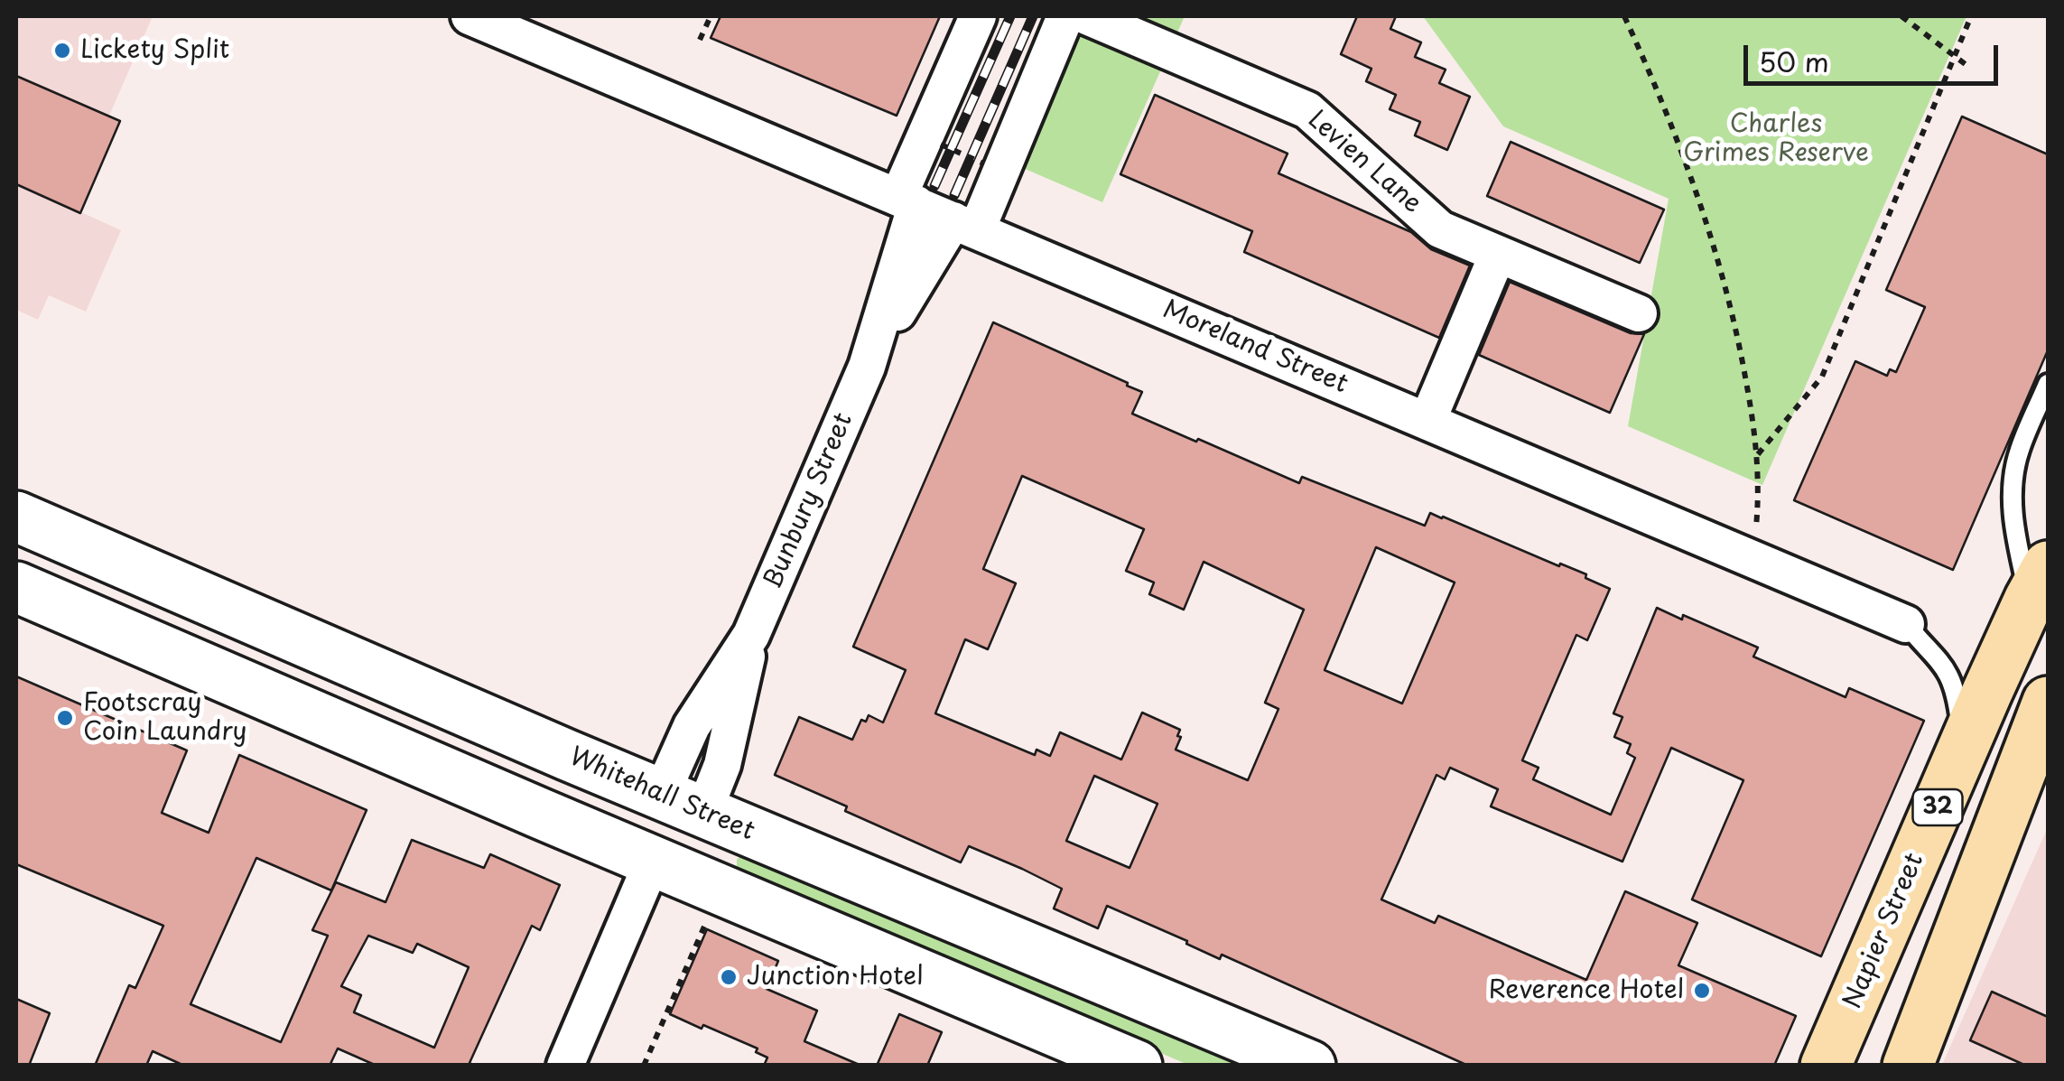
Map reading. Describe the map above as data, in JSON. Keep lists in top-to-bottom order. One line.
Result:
{"streets":{"main road":["Bunbury Street","Whitehall Street","32","Napier Street"],"street":["Levien Lane","Moreland Street"]},"crossings":[["Moreland Street","Bunbury Street"],["Moreland Street","Napier Street"],["Bunbury Street","Whitehall Street"]],"parks":["Charles Grimes Reserve"],"places":["Lickety Split","Footscray Coin Laundry","Junction Hotel","Reverence Hotel"],"scale_bar":"50 m"}
